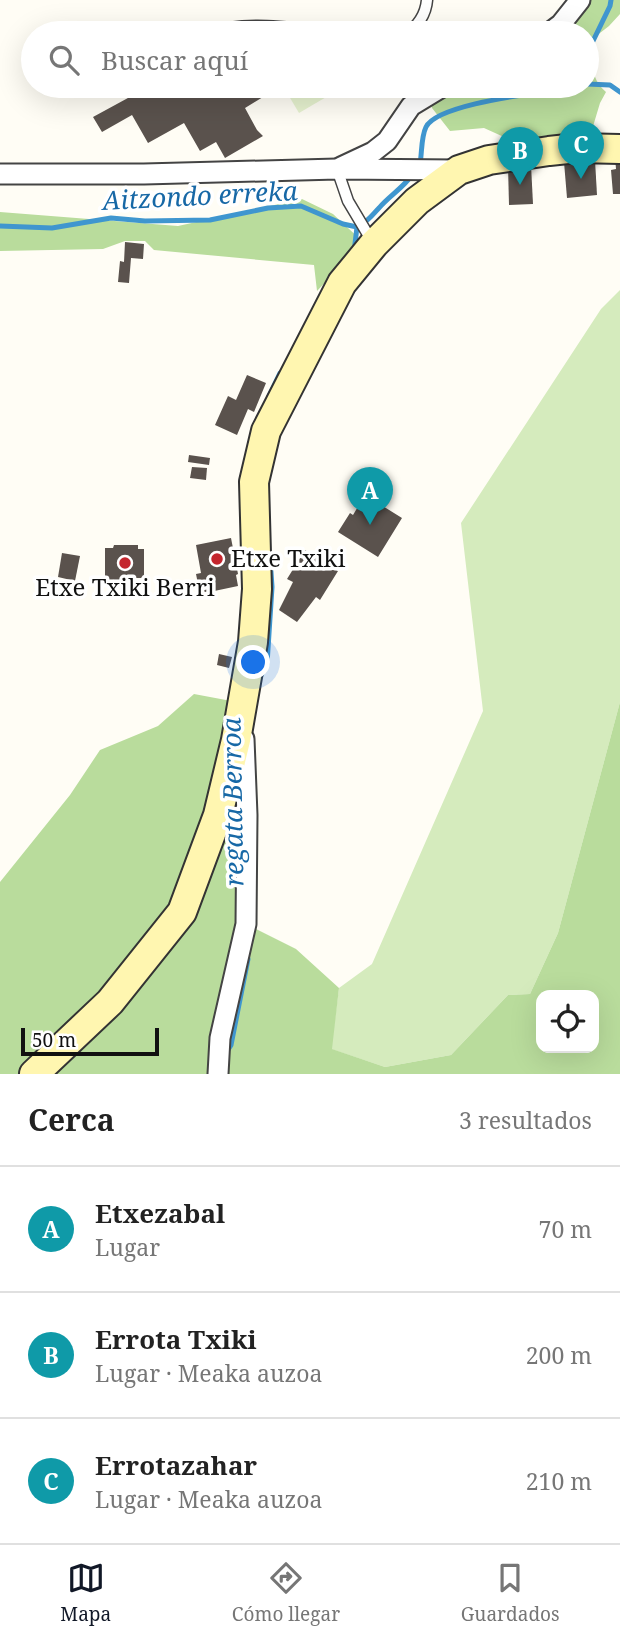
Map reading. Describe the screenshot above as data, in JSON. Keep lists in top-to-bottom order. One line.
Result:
{"water":["Aitzondo erreka","regata Berroa"],"places":["Etxe Txiki","Etxe Txiki Berri"],"scale_bar":"50 m","page":{"search":"Buscar aquí","pins":["C","B","A"],"scale":"50 m","heading":["Cerca","3 resultados"],"list":[{"mark":"A","name":"Etxezabal","note":"Lugar","value":"70 m"},{"mark":"B","name":"Errota Txiki","note":"Lugar · Meaka auzoa","value":"200 m"},{"mark":"C","name":"Errotazahar","note":"Lugar · Meaka auzoa","value":"210 m"}],"nav":["Mapa","Cómo llegar","Guardados"]}}
